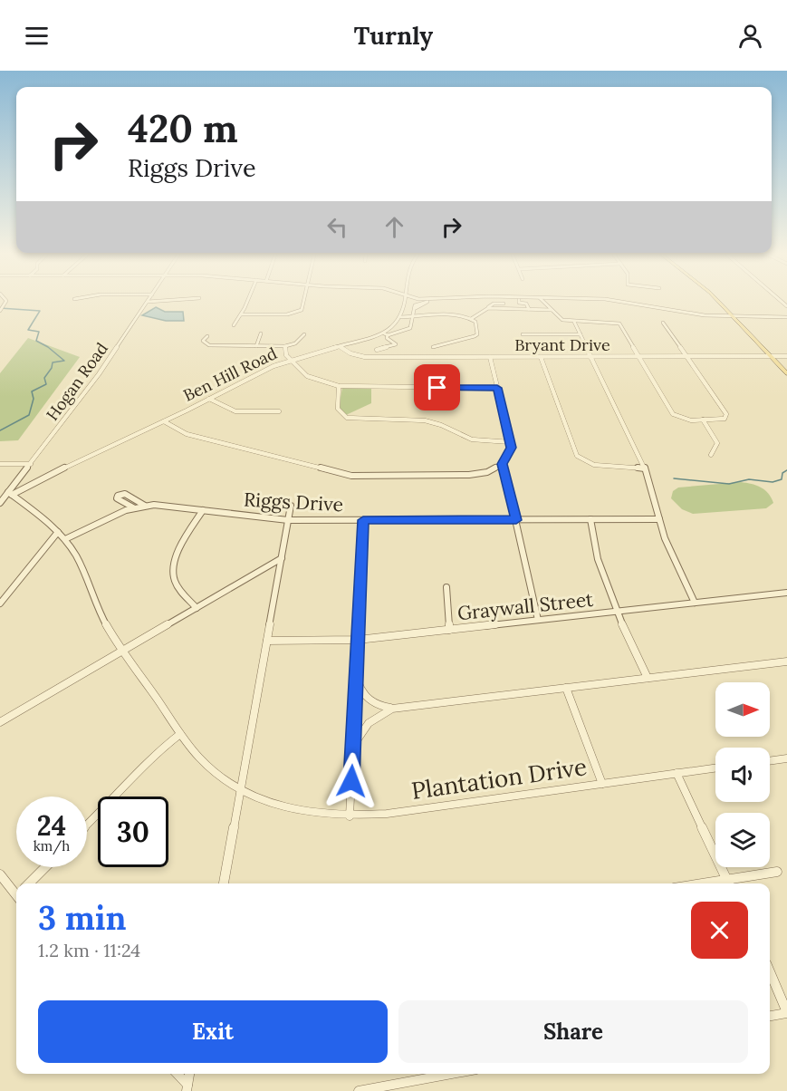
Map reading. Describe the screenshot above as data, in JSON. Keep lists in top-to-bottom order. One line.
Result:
{"streets":{"street":["Bryant Drive","Ben Hill Road","Hogan Road","Riggs Drive","Graywall Street","Plantation Drive"]},"crossings":[["Bryant Drive","Ben Hill Road"],["Ben Hill Road","Hogan Road"],["Ben Hill Road","Plantation Drive"],["Hogan Road","Plantation Drive"],["Riggs Drive","Plantation Drive"]],"north":"right","page":{"header":"Turnly","turn":["420 m","Riggs Drive"],"speed":"24 km/h","limit":"30","heading":["3 min","1.2 km · 11:24"],"buttons":["Exit","Share"]}}
